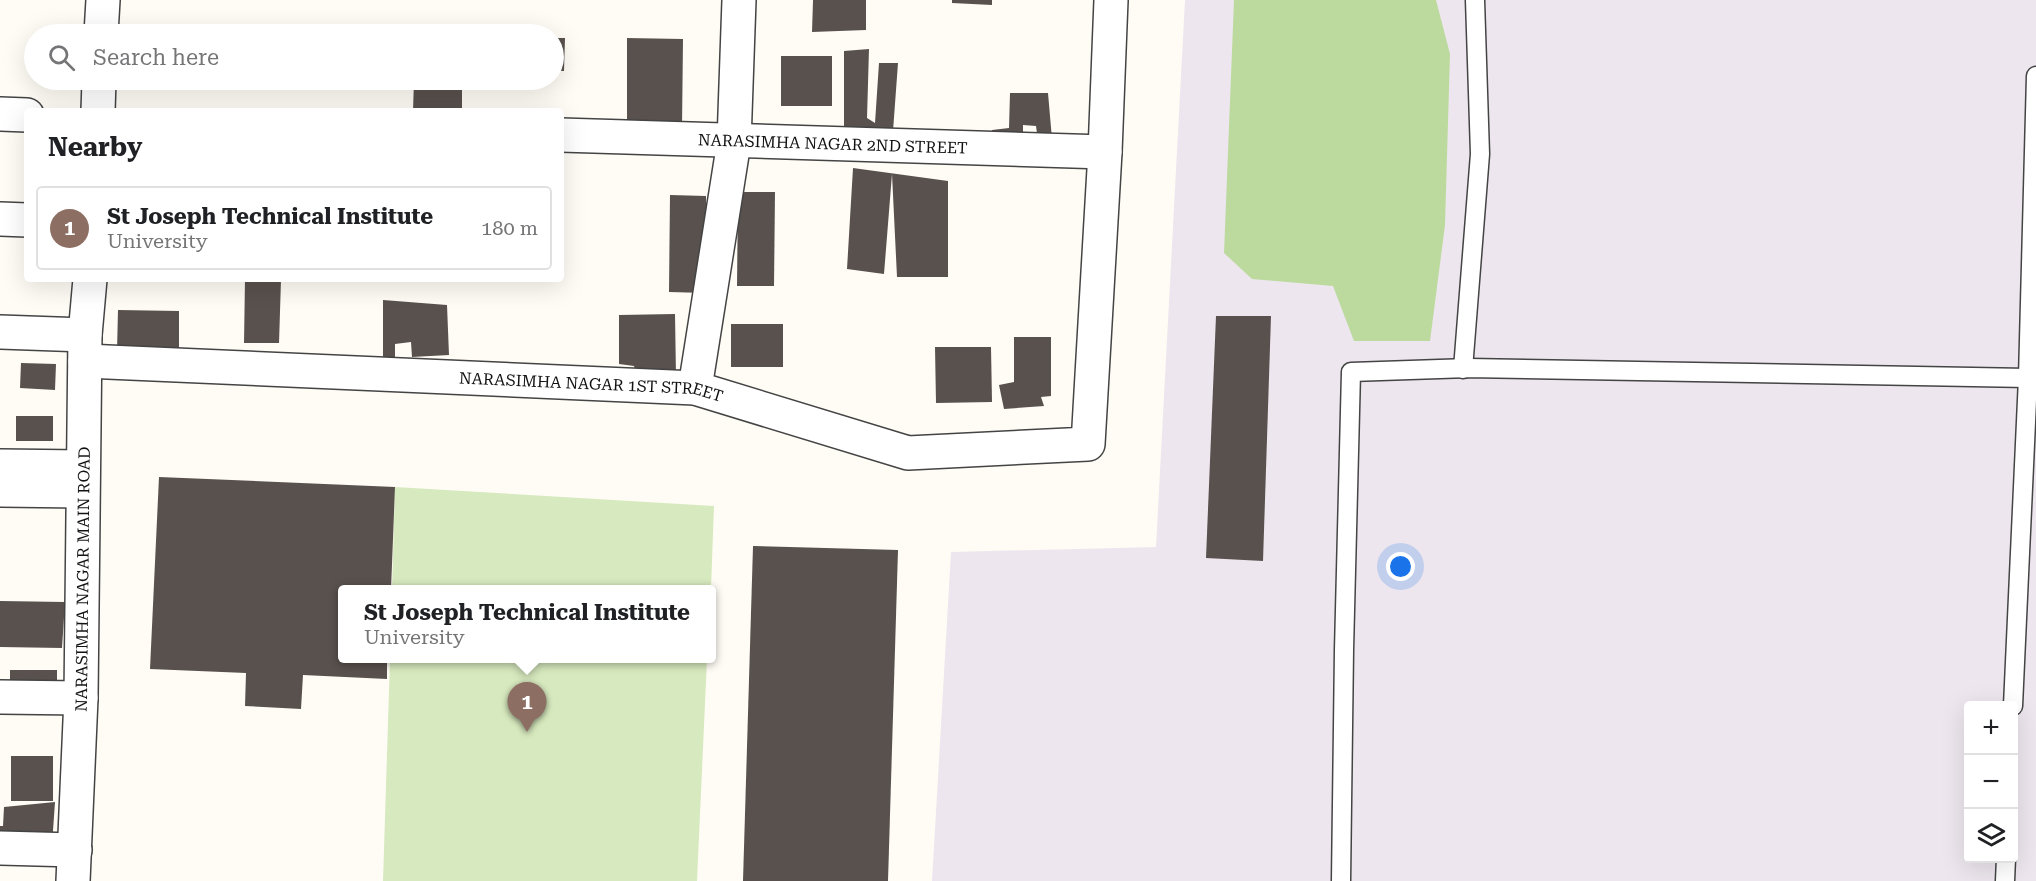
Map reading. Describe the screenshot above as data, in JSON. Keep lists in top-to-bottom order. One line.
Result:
{"streets":{"street":["NARASIMHA NAGAR 2ND STREET","NARASIMHA NAGAR 1ST STREET","NARASIMHA NAGAR MAIN ROAD"]},"crossings":[["NARASIMHA NAGAR 2ND STREET","NARASIMHA NAGAR 1ST STREET"],["NARASIMHA NAGAR 1ST STREET","NARASIMHA NAGAR MAIN ROAD"]],"page":{"search":"Search here","heading":"Nearby","list":[{"mark":"1","name":"St Joseph Technical Institute","note":"University","value":"180 m"}],"popup":["St Joseph Technical Institute","University"],"pins":"1","map_buttons":["+","−"]}}
